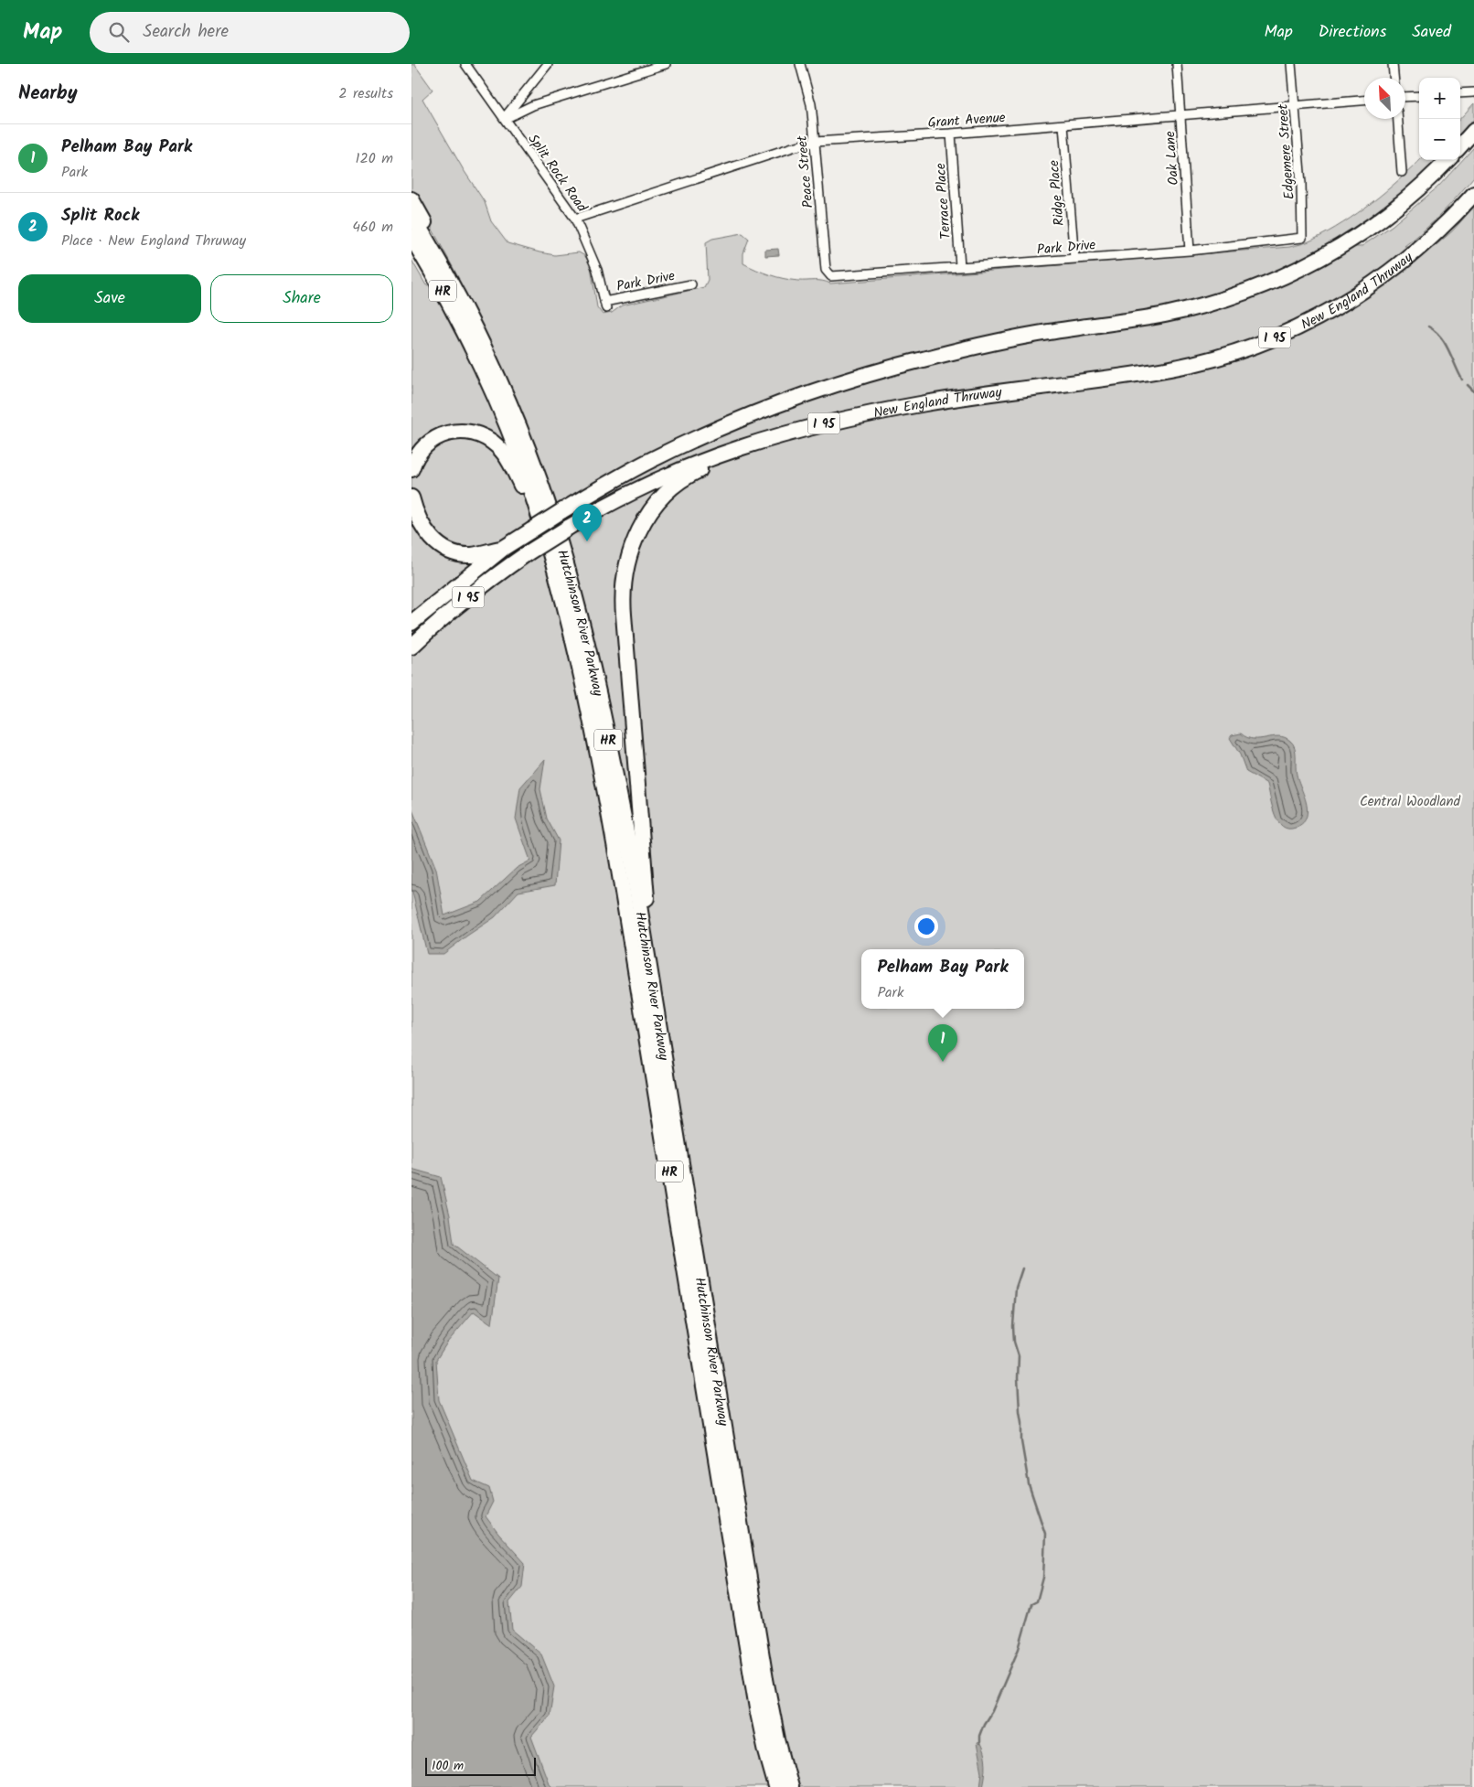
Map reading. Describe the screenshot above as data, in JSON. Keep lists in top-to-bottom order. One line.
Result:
{"streets":{"highway":["New England Thruway","HR","I 95","Hutchinson River Parkway"],"street":["Grant Avenue","Edgemere Street","Oak Lane","Peace Street","Split Rock Road","Ridge Place","Terrace Place","Park Drive"]},"crossings":[["Grant Avenue","Edgemere Street"],["Grant Avenue","Oak Lane"],["Grant Avenue","Peace Street"],["Grant Avenue","Split Rock Road"],["Grant Avenue","Ridge Place"],["Grant Avenue","Terrace Place"],["Edgemere Street","Park Drive"],["Oak Lane","Park Drive"],["Peace Street","Park Drive"],["Split Rock Road","Park Drive"],["Ridge Place","Park Drive"],["Terrace Place","Park Drive"]],"parks":["Central Woodland"],"scale_bar":"100 m","north":"top left","page":{"header":"Map","search":"Search here","nav":["Map","Directions","Saved"],"heading":["Nearby","2 results"],"map_buttons":["+","−"],"list":[{"mark":"1","name":"Pelham Bay Park","note":"Park","value":"120 m"},{"mark":"2","name":"Split Rock","note":"Place · New England Thruway","value":"460 m"}],"buttons":["Save","Share"],"pins":["2","1"],"popup":["Pelham Bay Park","Park"],"scale":"100 m"}}
